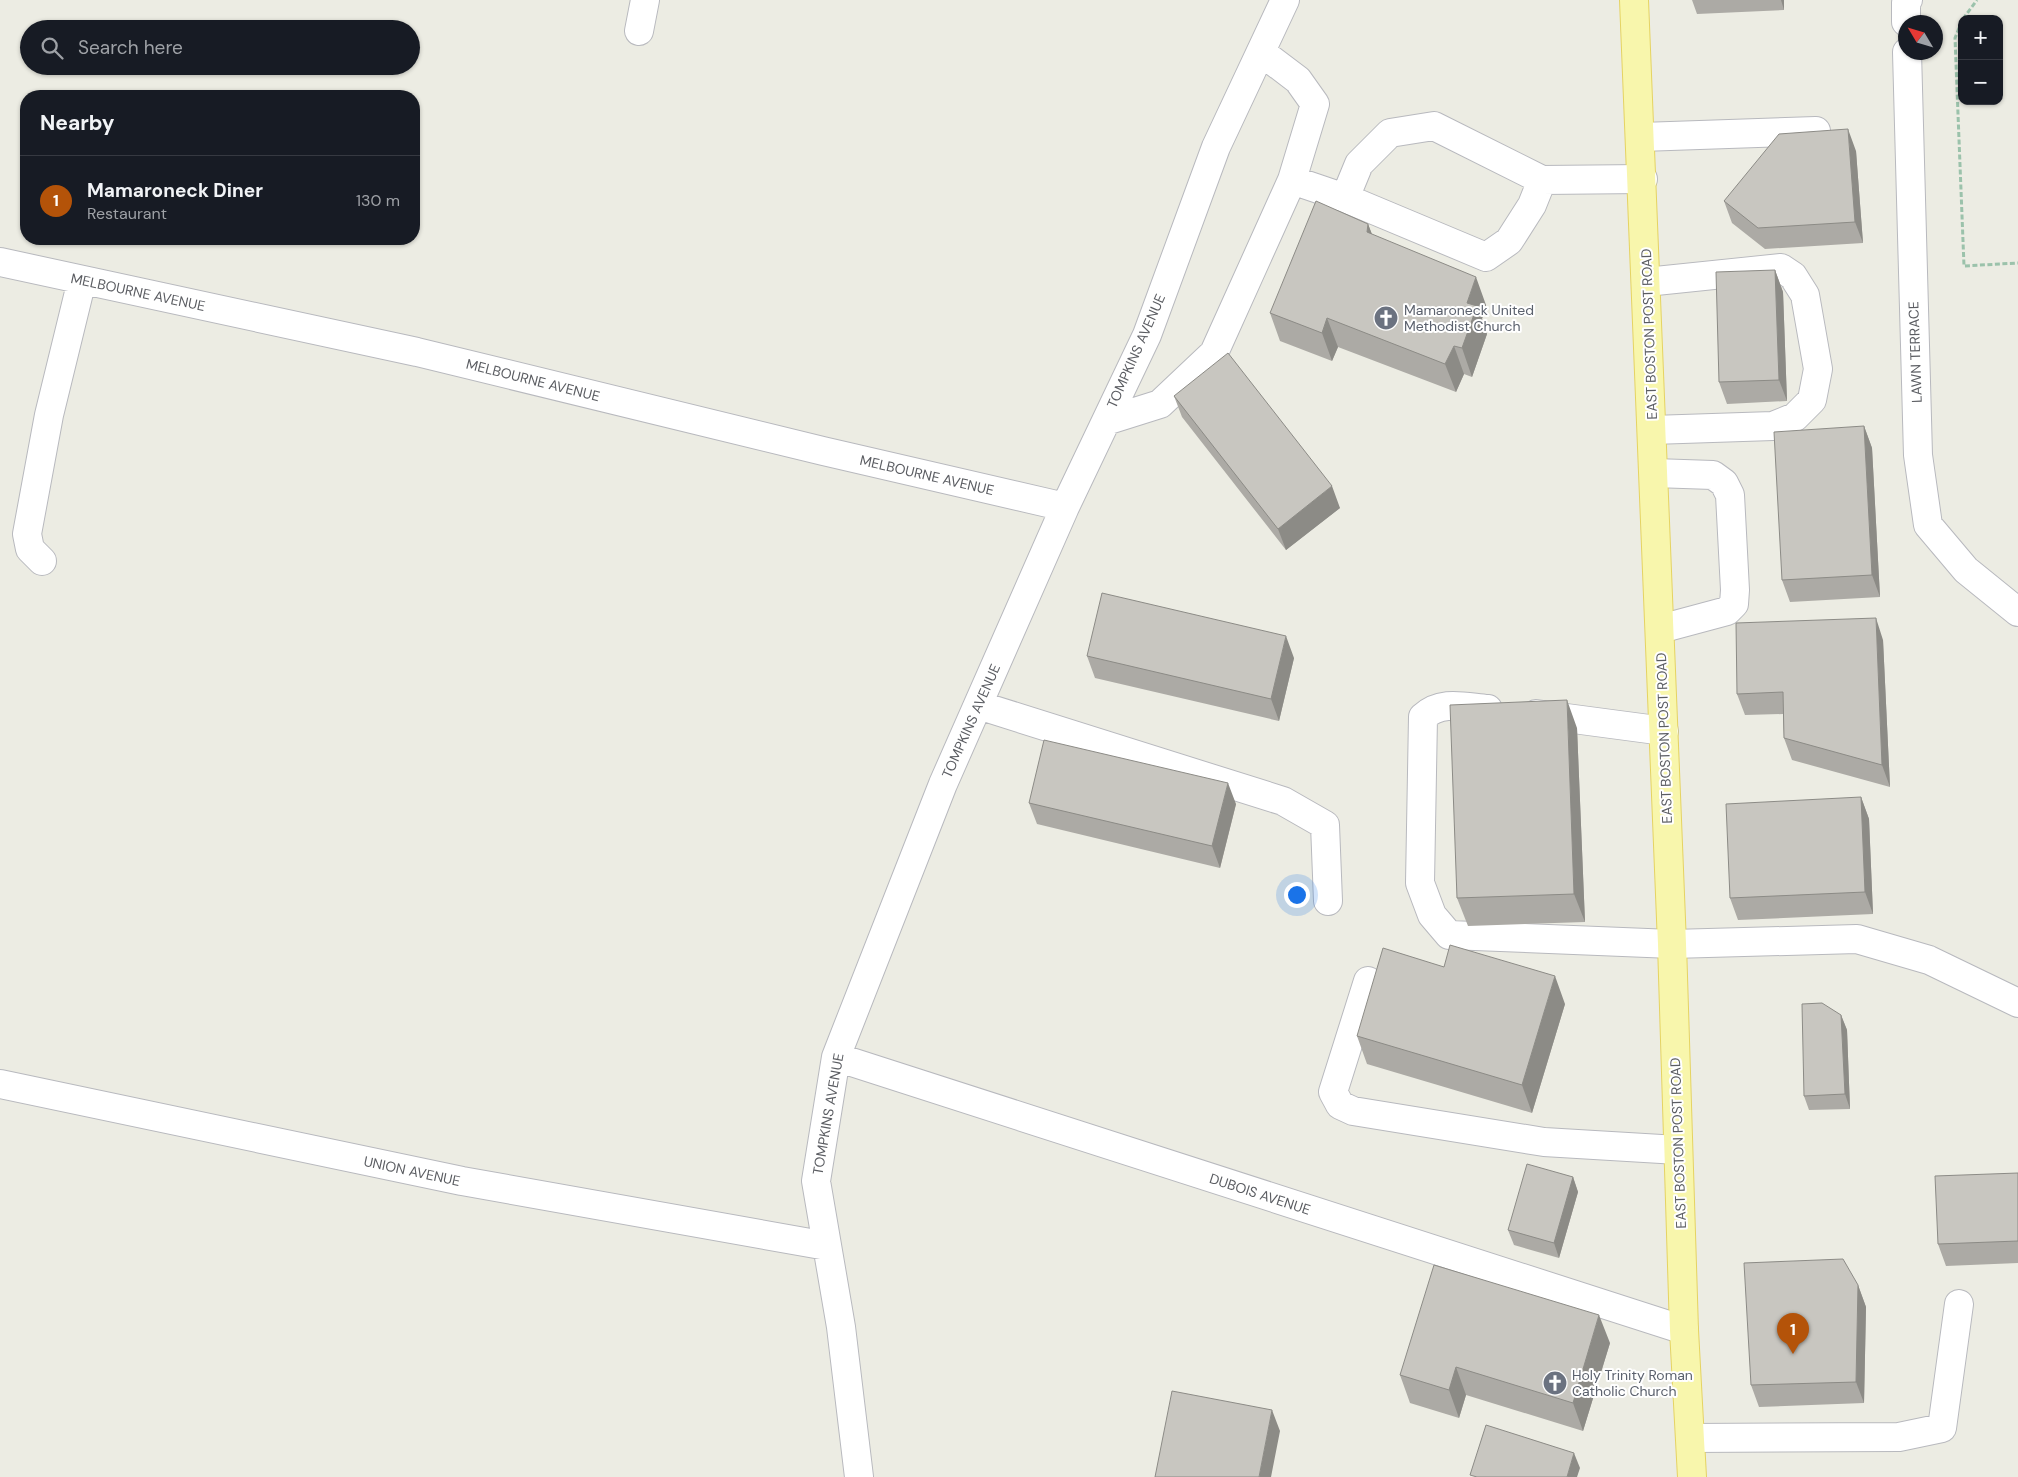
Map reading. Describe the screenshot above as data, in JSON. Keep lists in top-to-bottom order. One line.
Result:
{"streets":{"main road":["EAST BOSTON POST ROAD"],"street":["MELBOURNE AVENUE","TOMPKINS AVENUE","LAWN TERRACE","UNION AVENUE","DUBOIS AVENUE"]},"crossings":[["MELBOURNE AVENUE","TOMPKINS AVENUE"],["EAST BOSTON POST ROAD","DUBOIS AVENUE"],["TOMPKINS AVENUE","UNION AVENUE"],["TOMPKINS AVENUE","DUBOIS AVENUE"]],"places":{"church":["Mamaroneck United Methodist Church","Holy Trinity Roman Catholic Church"]},"north":"top left","page":{"map_buttons":["+","−"],"search":"Search here","heading":"Nearby","list":[{"mark":"1","name":"Mamaroneck Diner","note":"Restaurant","value":"130 m"}],"pins":"1"}}
